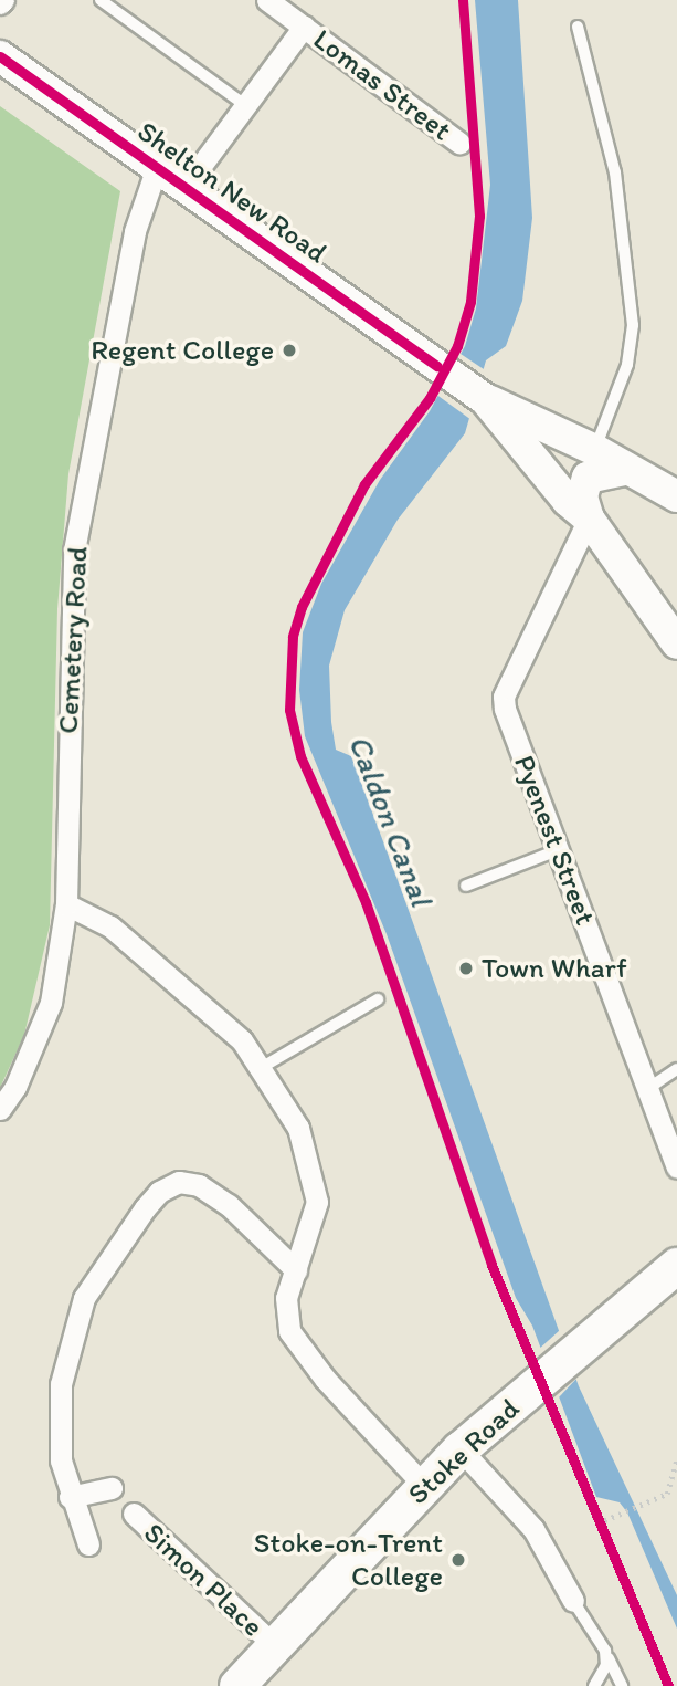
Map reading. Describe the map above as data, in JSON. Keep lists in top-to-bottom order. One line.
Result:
{"streets":{"main road":["Shelton New Road","Stoke Road"],"street":["Lomas Street","Cemetery Road","Pyenest Street","Simon Place"]},"crossings":[["Shelton New Road","Cemetery Road"],["Shelton New Road","Pyenest Street"],["Stoke Road","Simon Place"]],"water":["Caldon Canal"],"places":["Regent College","Town Wharf","Stoke-on-Trent College"]}
